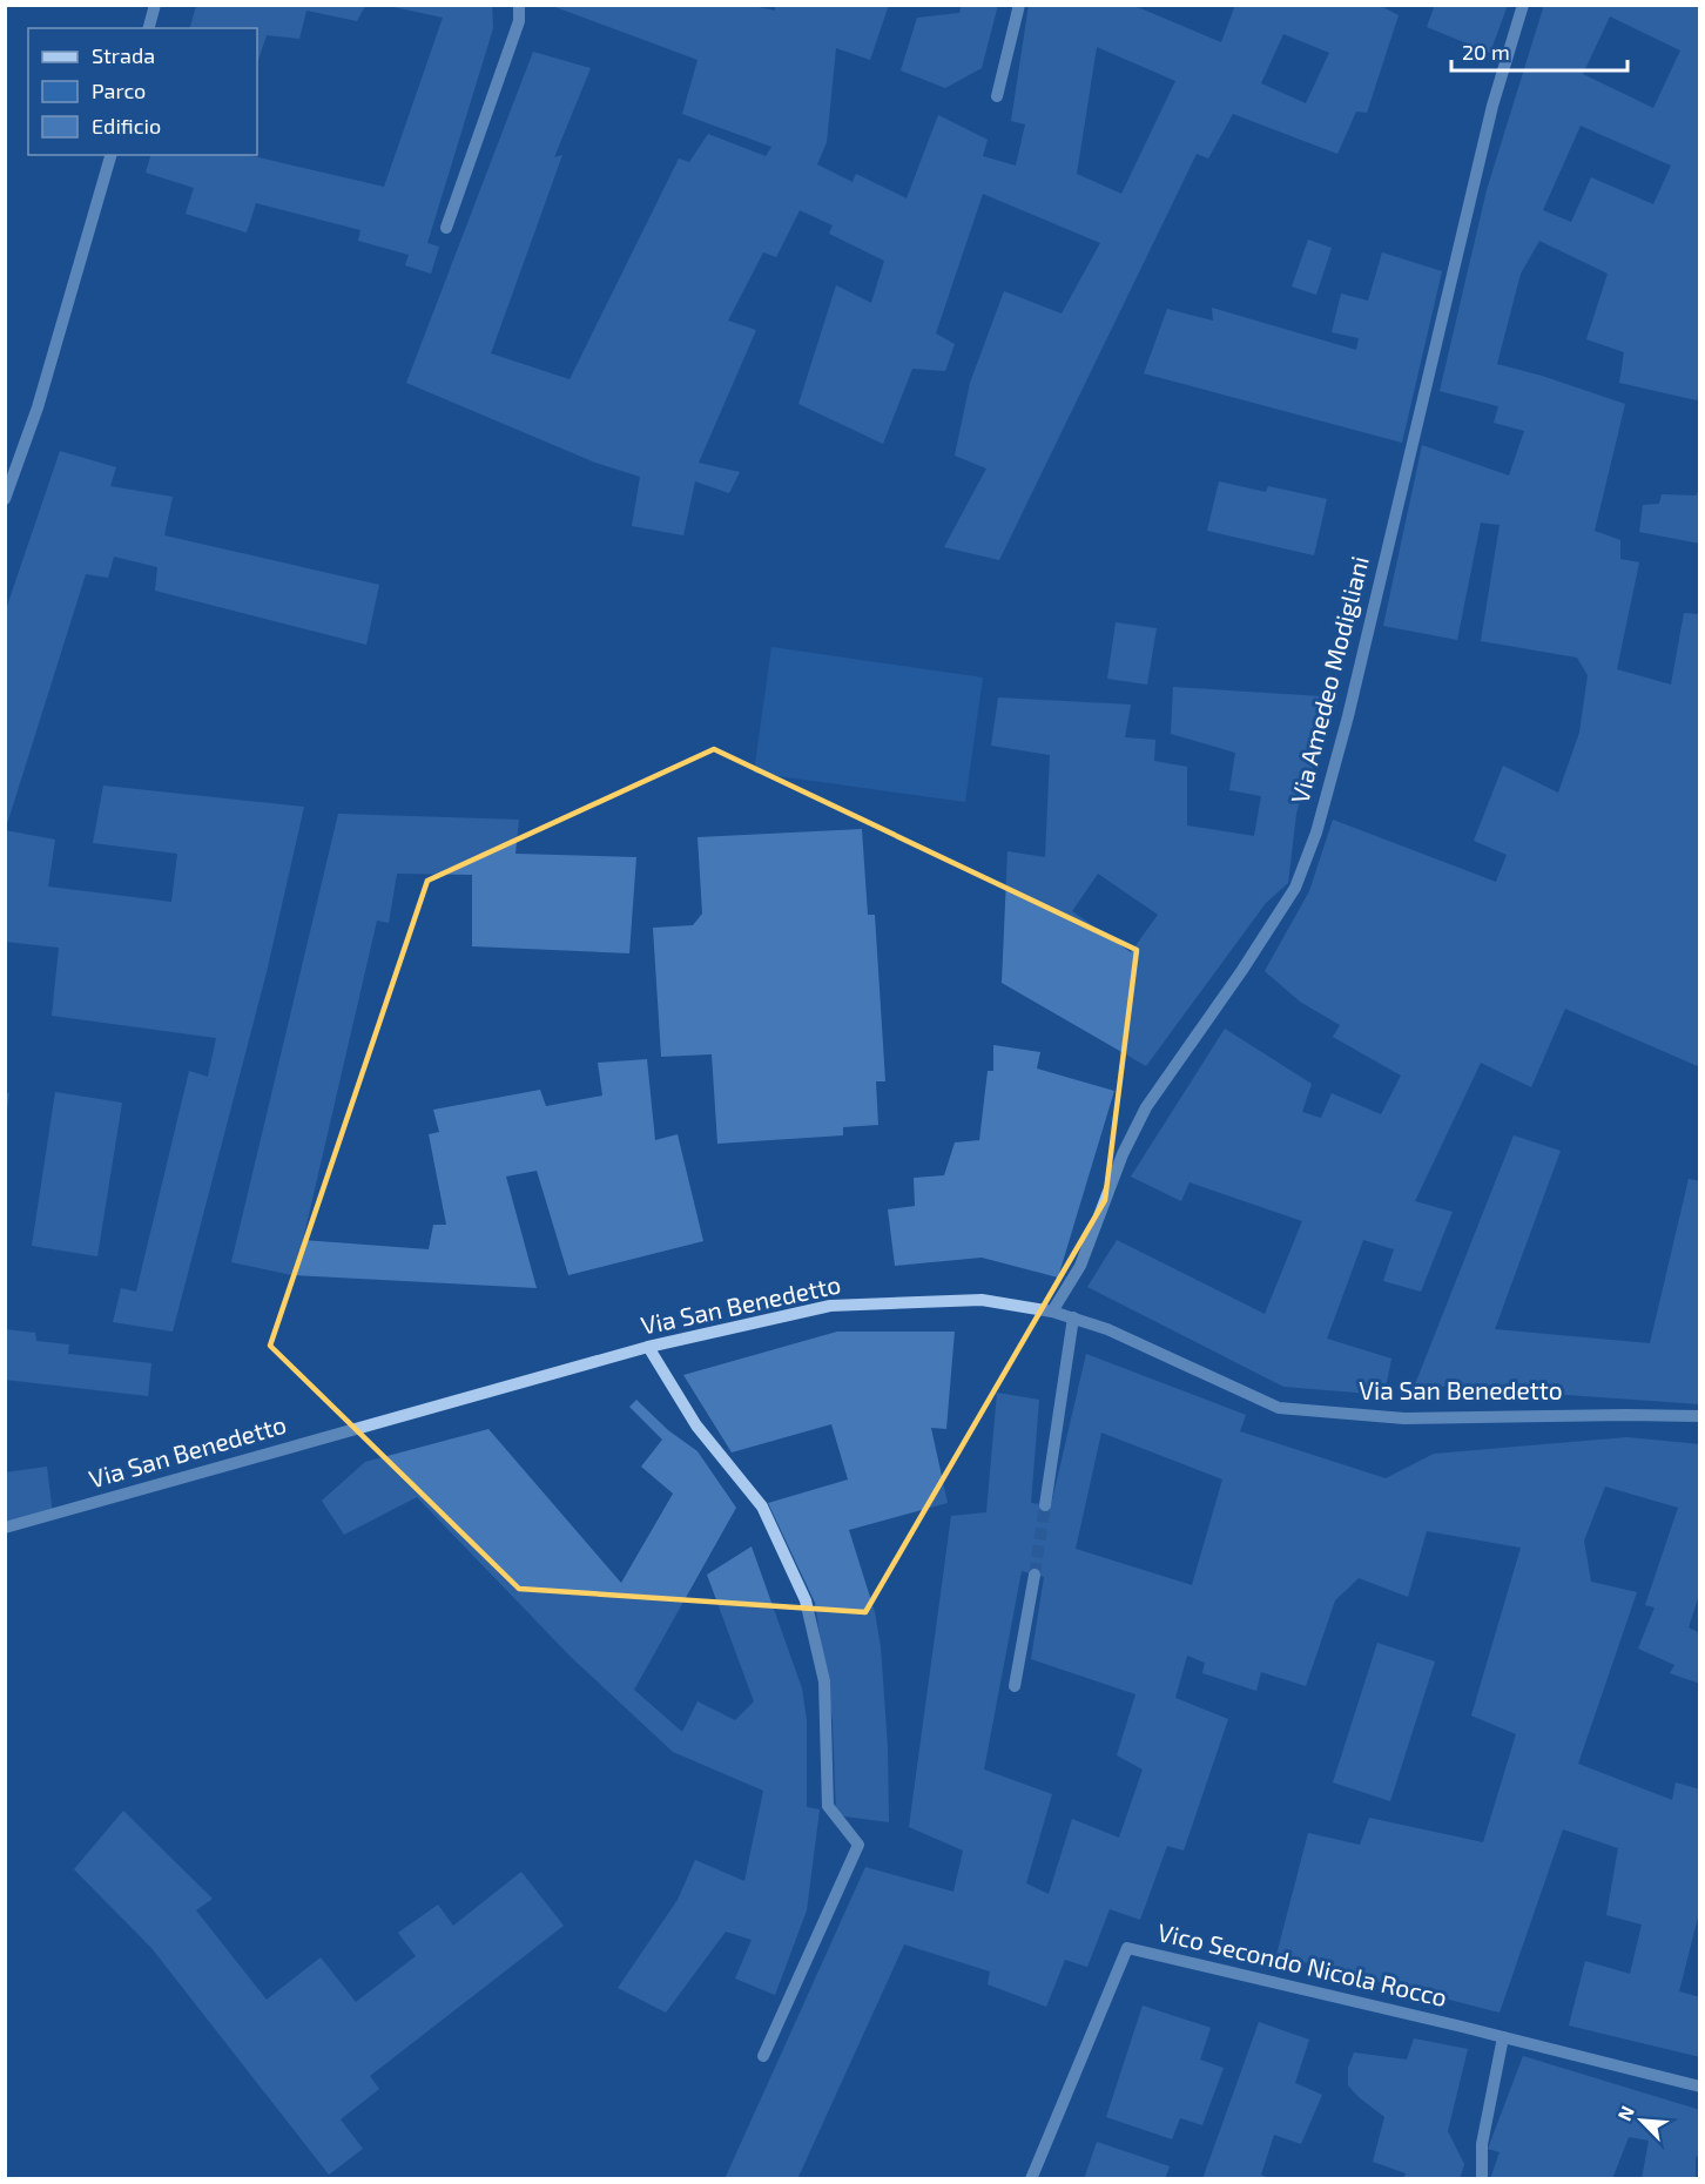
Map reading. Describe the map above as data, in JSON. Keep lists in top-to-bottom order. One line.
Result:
{"streets":{"street":["Via Amedeo Modigliani","Via San Benedetto","Vico Secondo Nicola Rocco"]},"crossings":[["Via Amedeo Modigliani","Via San Benedetto"]],"legend":["Strada","Parco","Edificio"],"scale_bar":"20 m","north":"top left"}
